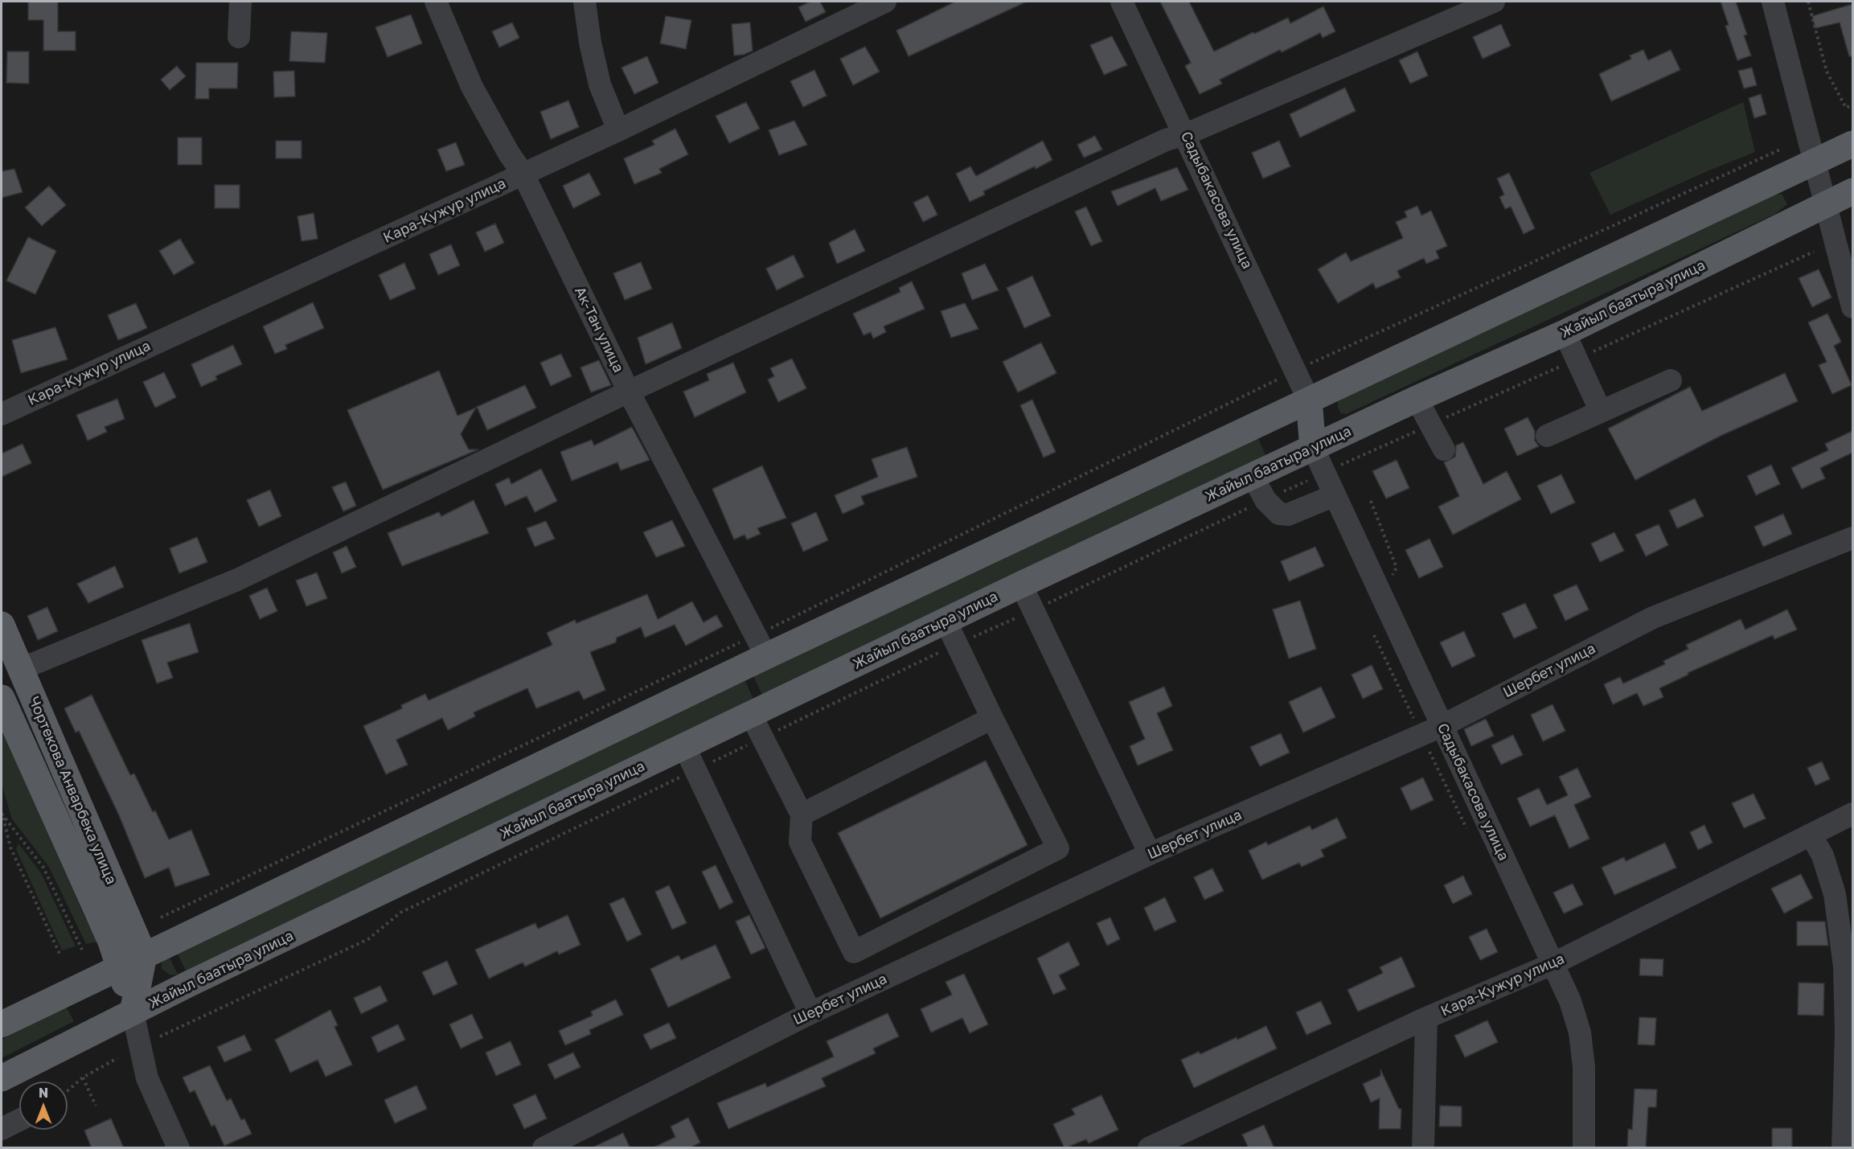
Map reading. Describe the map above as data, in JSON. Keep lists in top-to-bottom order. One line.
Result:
{"streets":{"main road":["Жайыл баатыра улица","Чортекова Анварбека улица"],"street":["Садыбакасова улица","Кара-Кужур улица","Ак-Тан улица","Шербет улица"]},"crossings":[["Садыбакасова улица","Кара-Кужур улица"],["Садыбакасова улица","Жайыл баатыра улица"],["Садыбакасова улица","Шербет улица"],["Кара-Кужур улица","Ак-Тан улица"],["Жайыл баатыра улица","Чортекова Анварбека улица"]],"north":"top"}
